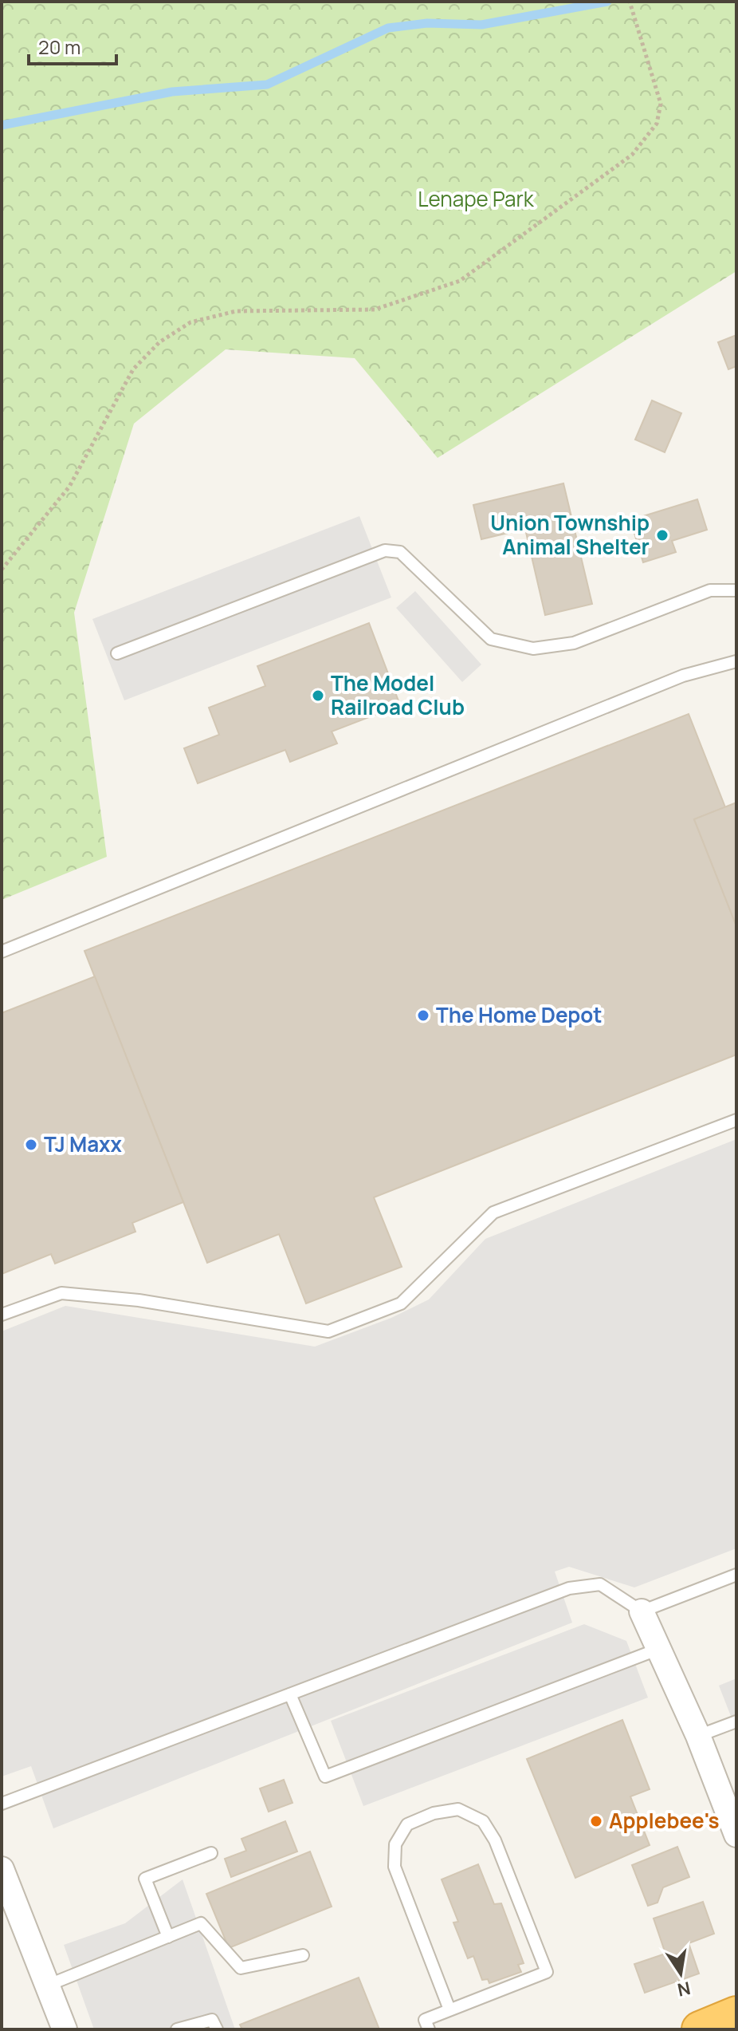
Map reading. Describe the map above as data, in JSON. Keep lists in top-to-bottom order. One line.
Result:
{"parks":["Lenape Park"],"places":["Union Township Animal Shelter","The Model Railroad Club","The Home Depot","TJ Maxx","Applebee's"],"scale_bar":"20 m","north":"bottom"}
